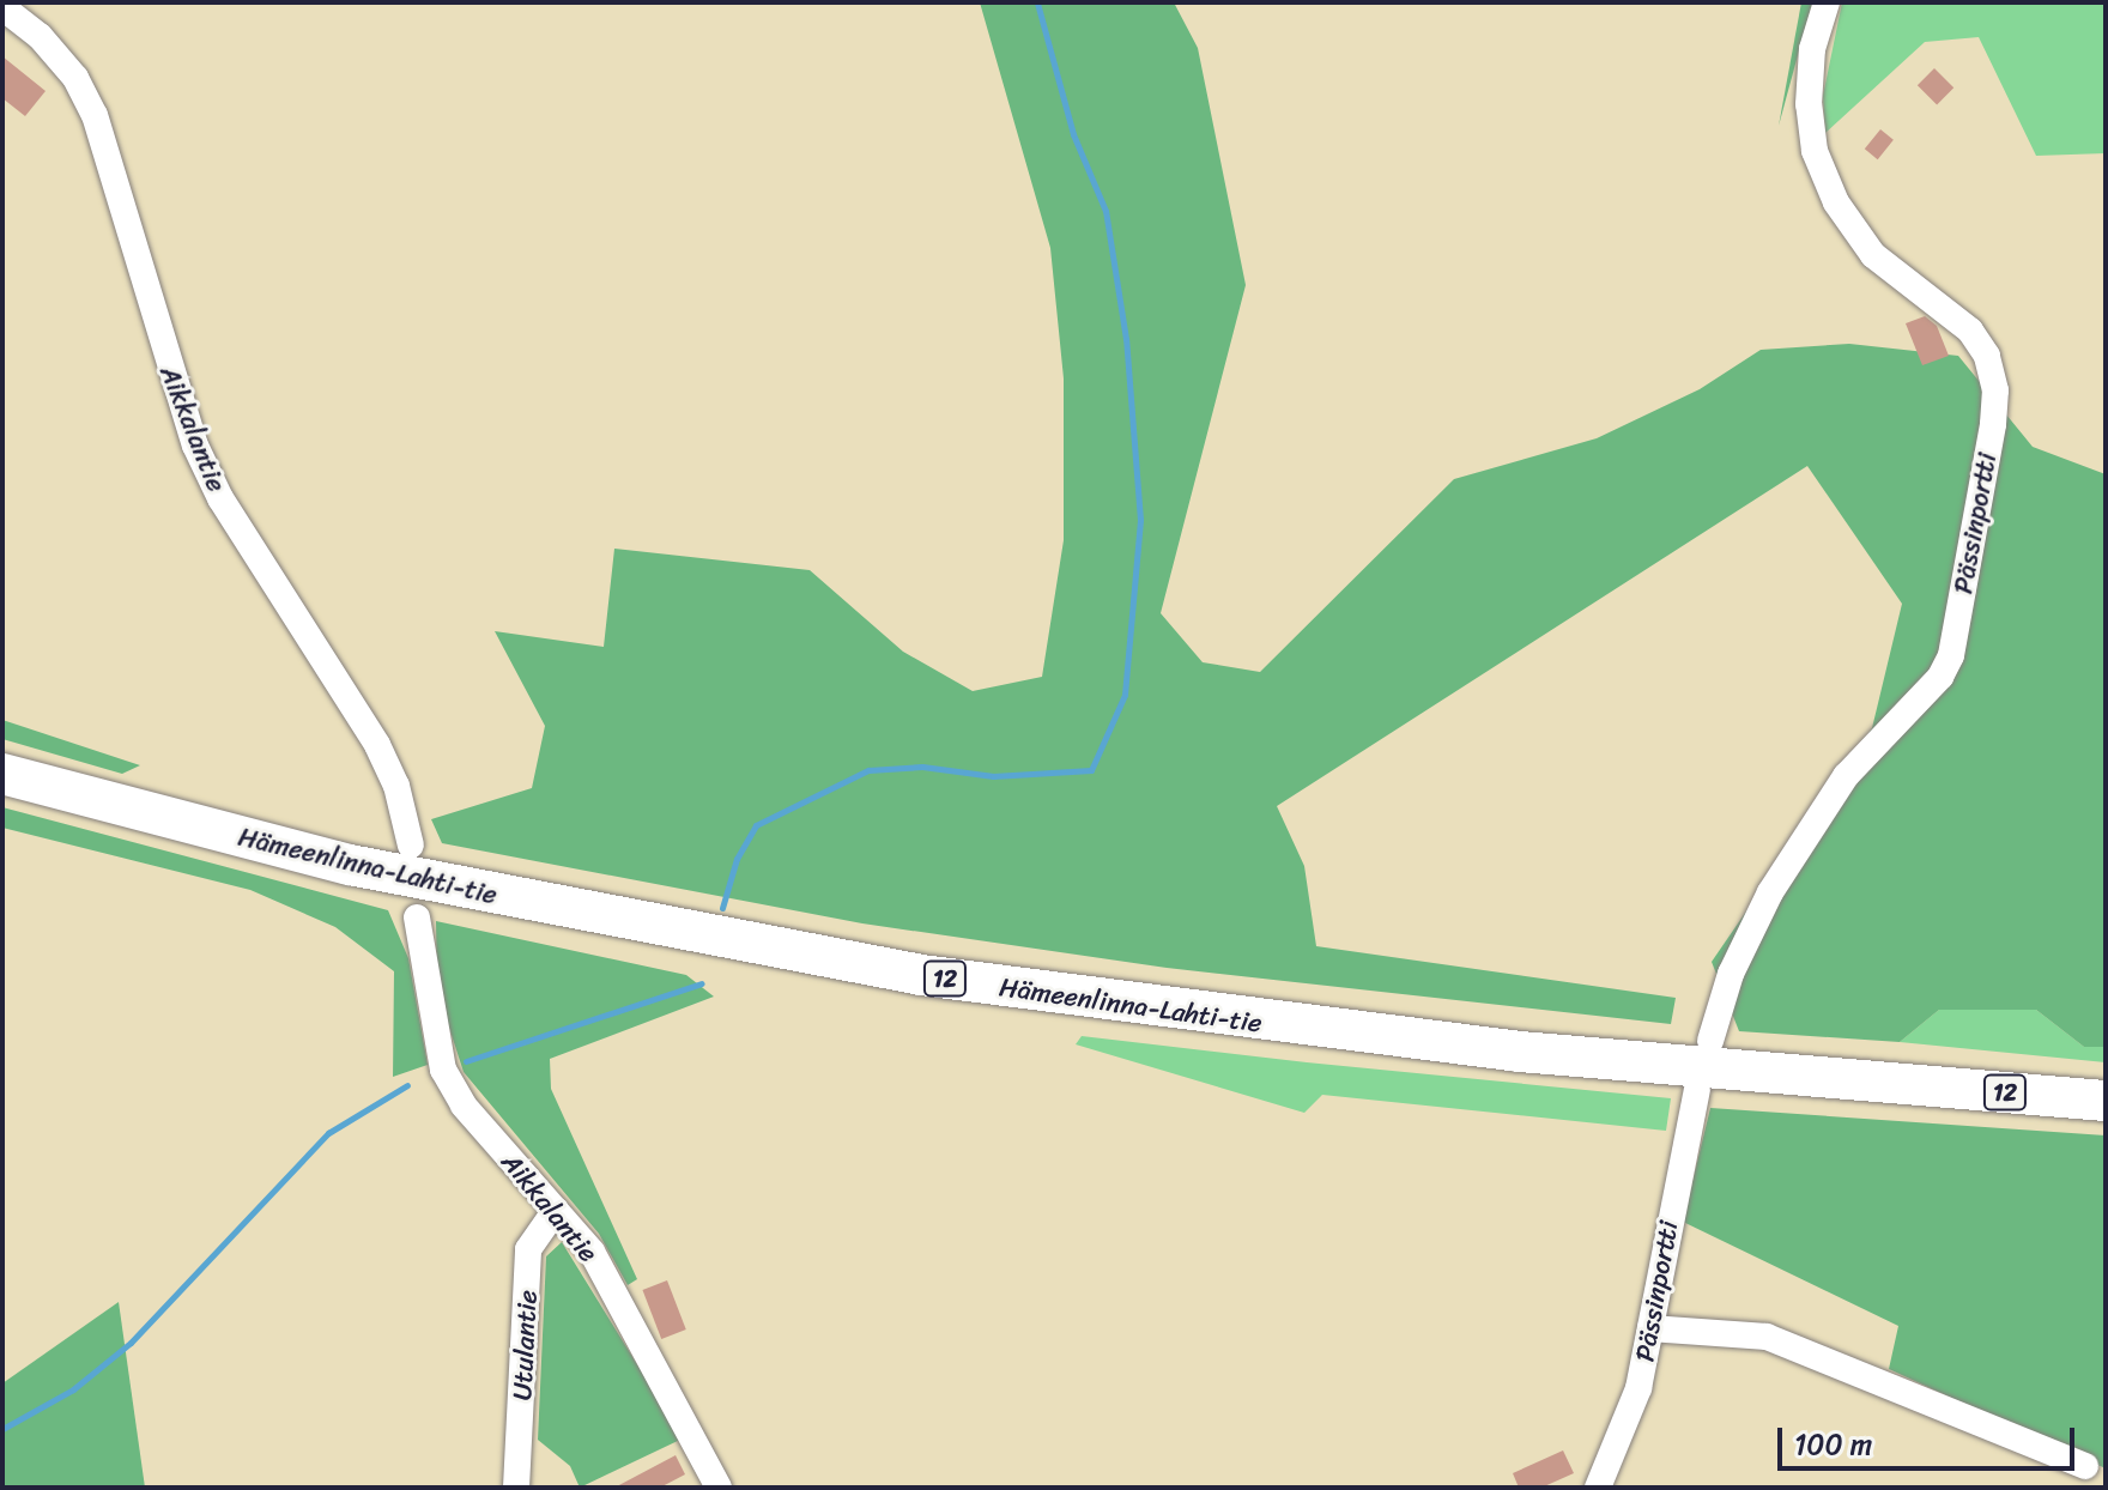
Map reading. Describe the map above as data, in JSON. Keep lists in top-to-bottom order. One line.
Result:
{"streets":{"highway":["Hämeenlinna-Lahti-tie","12"],"street":["Aikkalantie","Pässinportti","Utulantie"]},"crossings":[["Aikkalantie","Utulantie"]],"scale_bar":"100 m"}
